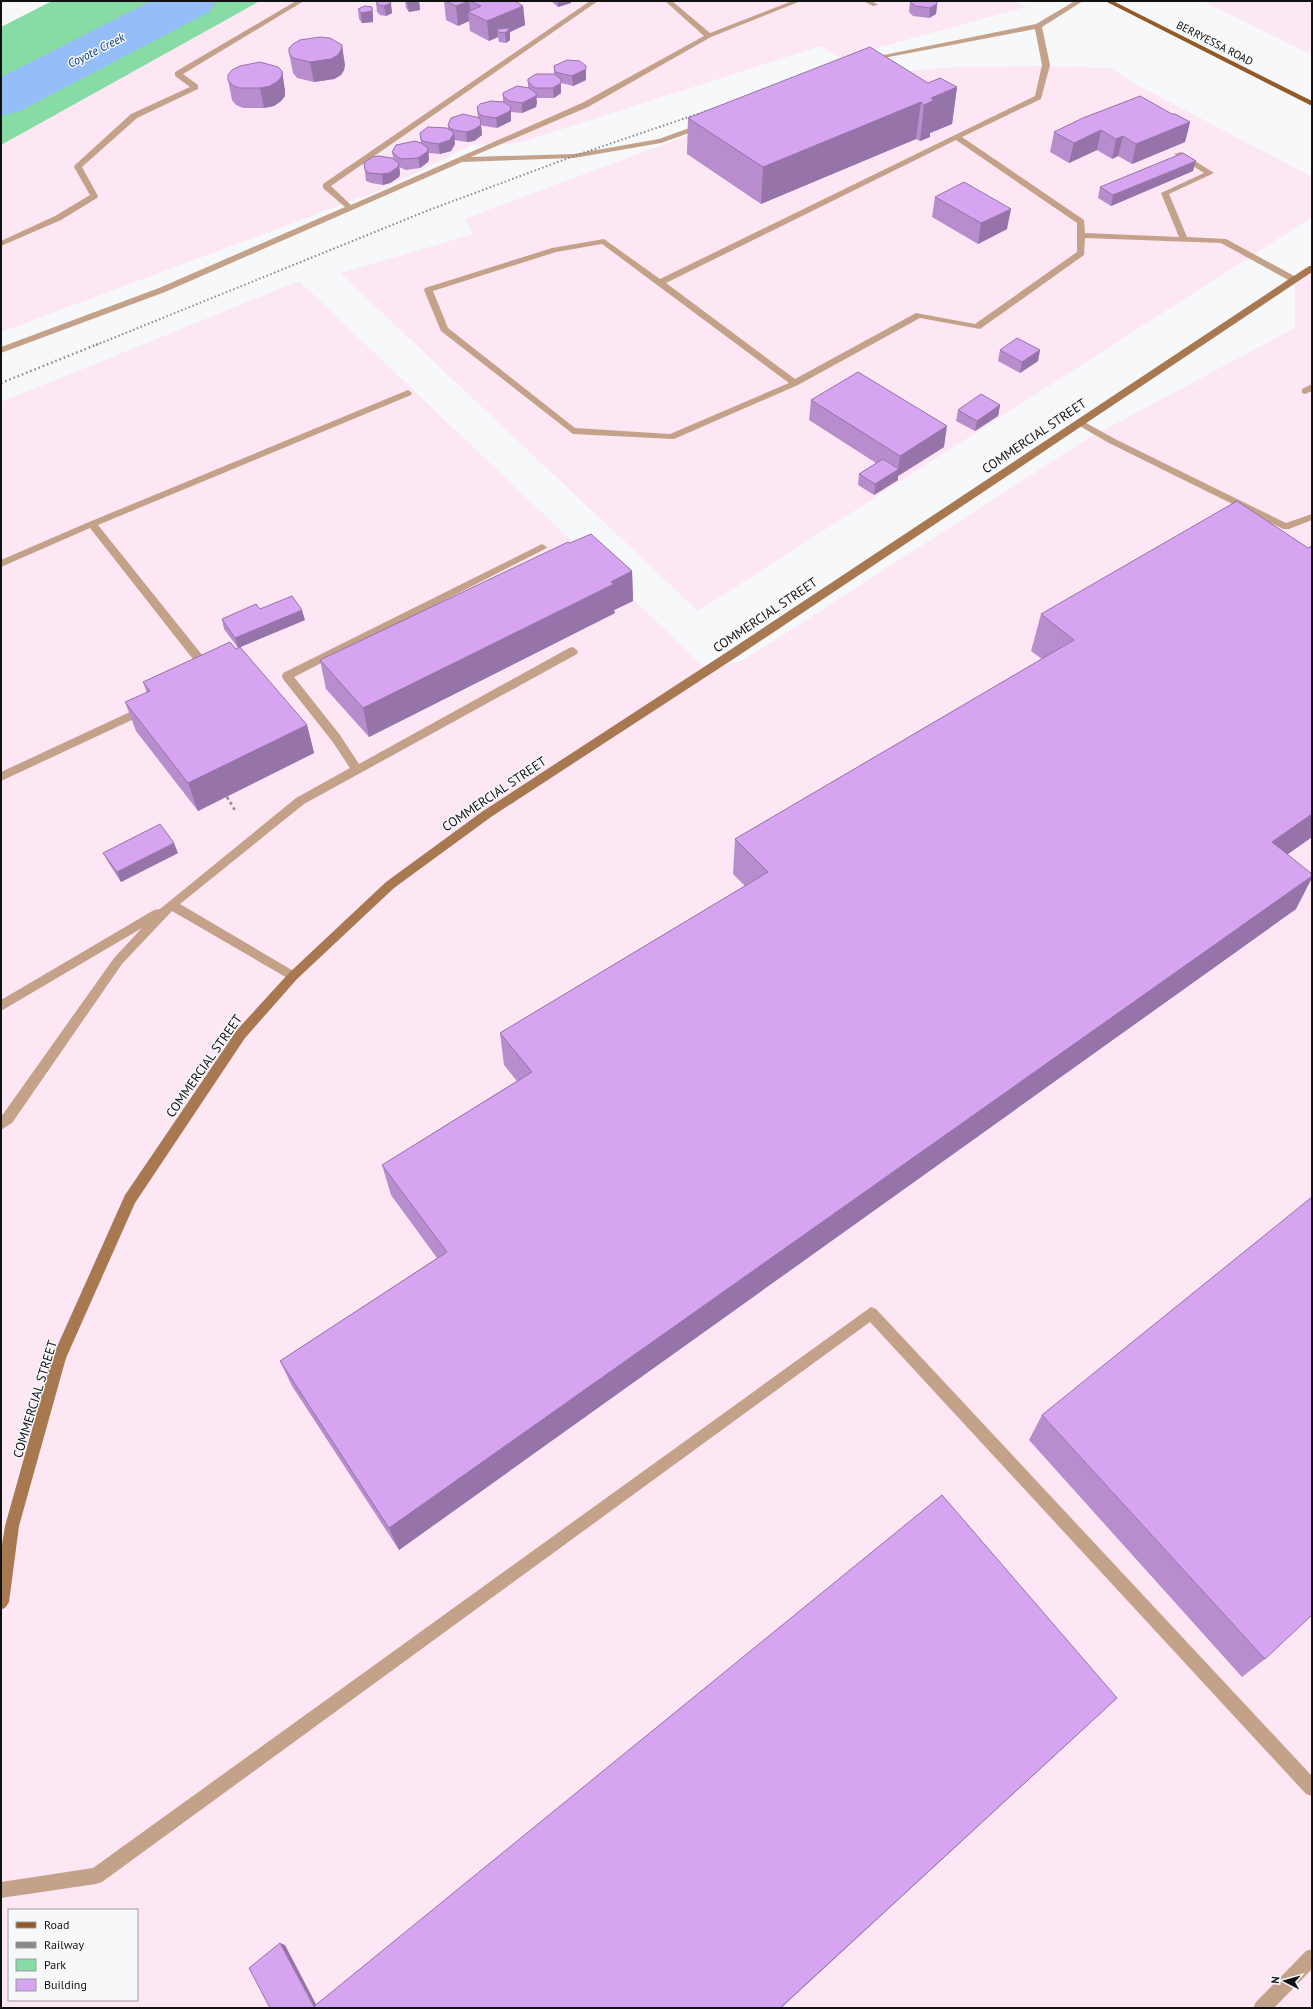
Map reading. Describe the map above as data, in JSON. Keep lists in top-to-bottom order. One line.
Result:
{"streets":{"main road":["BERRYESSA ROAD","COMMERCIAL STREET"]},"water":["Coyote Creek"],"legend":["Road","Railway","Park","Building"],"north":"left"}
